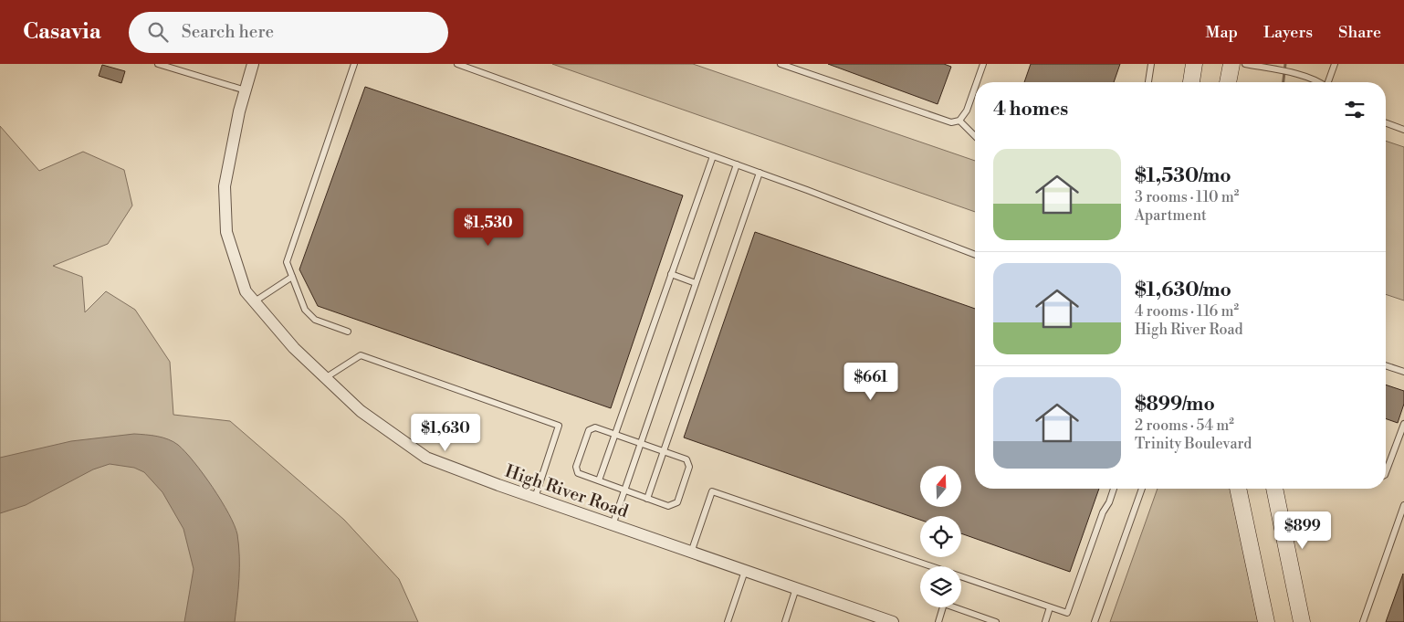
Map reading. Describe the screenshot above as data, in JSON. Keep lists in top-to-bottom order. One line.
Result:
{"streets":{"street":["High River Road"]},"north":"top","page":{"header":"Casavia","search":"Search here","nav":["Map","Layers","Share"],"heading":"4 homes","list":[{"name":"$1,530/mo","note":"3 rooms · 110 m² · Apartment"},{"name":"$1,630/mo","note":"4 rooms · 116 m² · High River Road"},{"name":"$899/mo","note":"2 rooms · 54 m² · Trinity Boulevard"}],"price":["$1,530","$661","$1,630","$899"]}}
